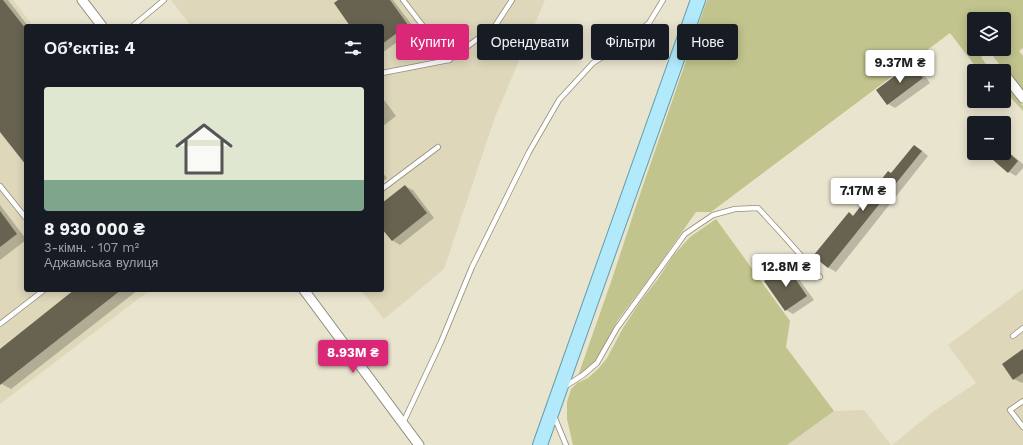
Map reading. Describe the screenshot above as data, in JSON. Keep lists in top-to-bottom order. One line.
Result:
{"page":{"map_buttons":["+","−"],"chip":["Купити","Орендувати","Фільтри","Нове"],"heading":"Об’єктів: 4","price":["9.37M ₴","7.17M ₴","12.8M ₴","8.93M ₴"],"list":[{"name":"8 930 000 ₴","note":"3-кімн. · 107 m² · Аджамська вулиця"}]}}
